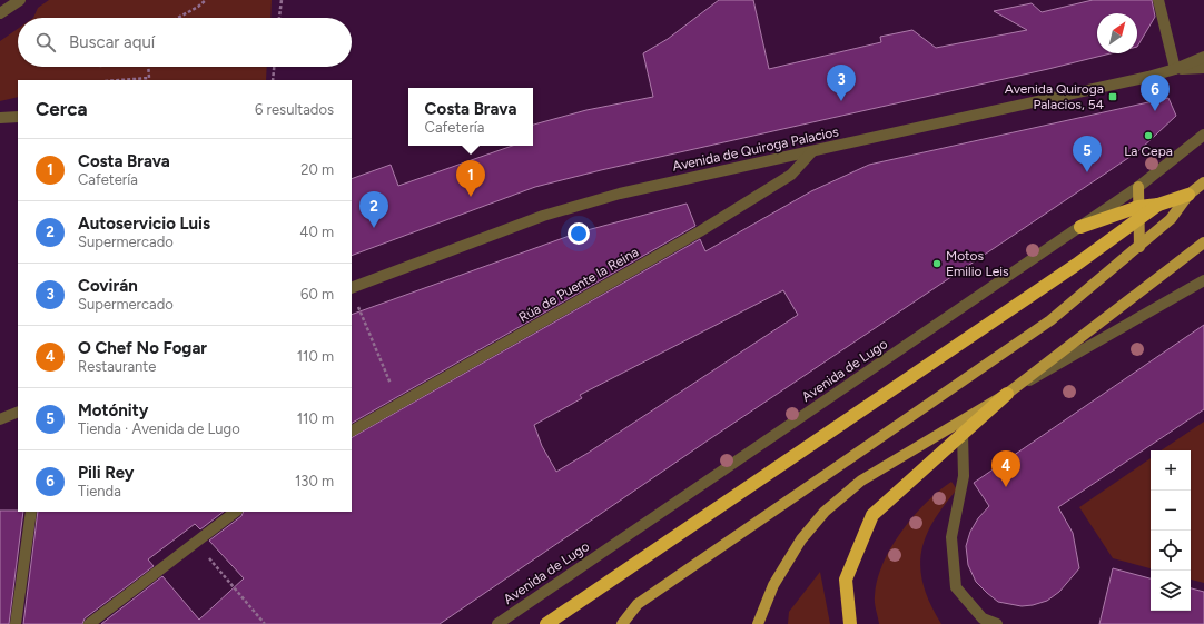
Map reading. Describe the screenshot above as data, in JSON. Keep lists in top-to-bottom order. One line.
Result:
{"streets":{"street":["Avenida de Quiroga Palacios","Rúa de Puente la Reina","Avenida de Lugo"]},"crossings":[["Avenida de Quiroga Palacios","Rúa de Puente la Reina"]],"places":{"transit":["Avenida Quiroga Palacios, 54"],"other":["La Cepa","Motos Emilio Leis"]},"north":"top right","page":{"search":"Buscar aquí","pins":["3","6","5","1","2","4"],"heading":["Cerca","6 resultados"],"popup":["Costa Brava","Cafetería"],"list":[{"mark":"1","name":"Costa Brava","note":"Cafetería","value":"20 m"},{"mark":"2","name":"Autoservicio Luis","note":"Supermercado","value":"40 m"},{"mark":"3","name":"Covirán","note":"Supermercado","value":"60 m"},{"mark":"4","name":"O Chef No Fogar","note":"Restaurante","value":"110 m"},{"mark":"5","name":"Motónity","note":"Tienda · Avenida de Lugo","value":"110 m"},{"mark":"6","name":"Pili Rey","note":"Tienda","value":"130 m"}],"map_buttons":["+","−"]}}
